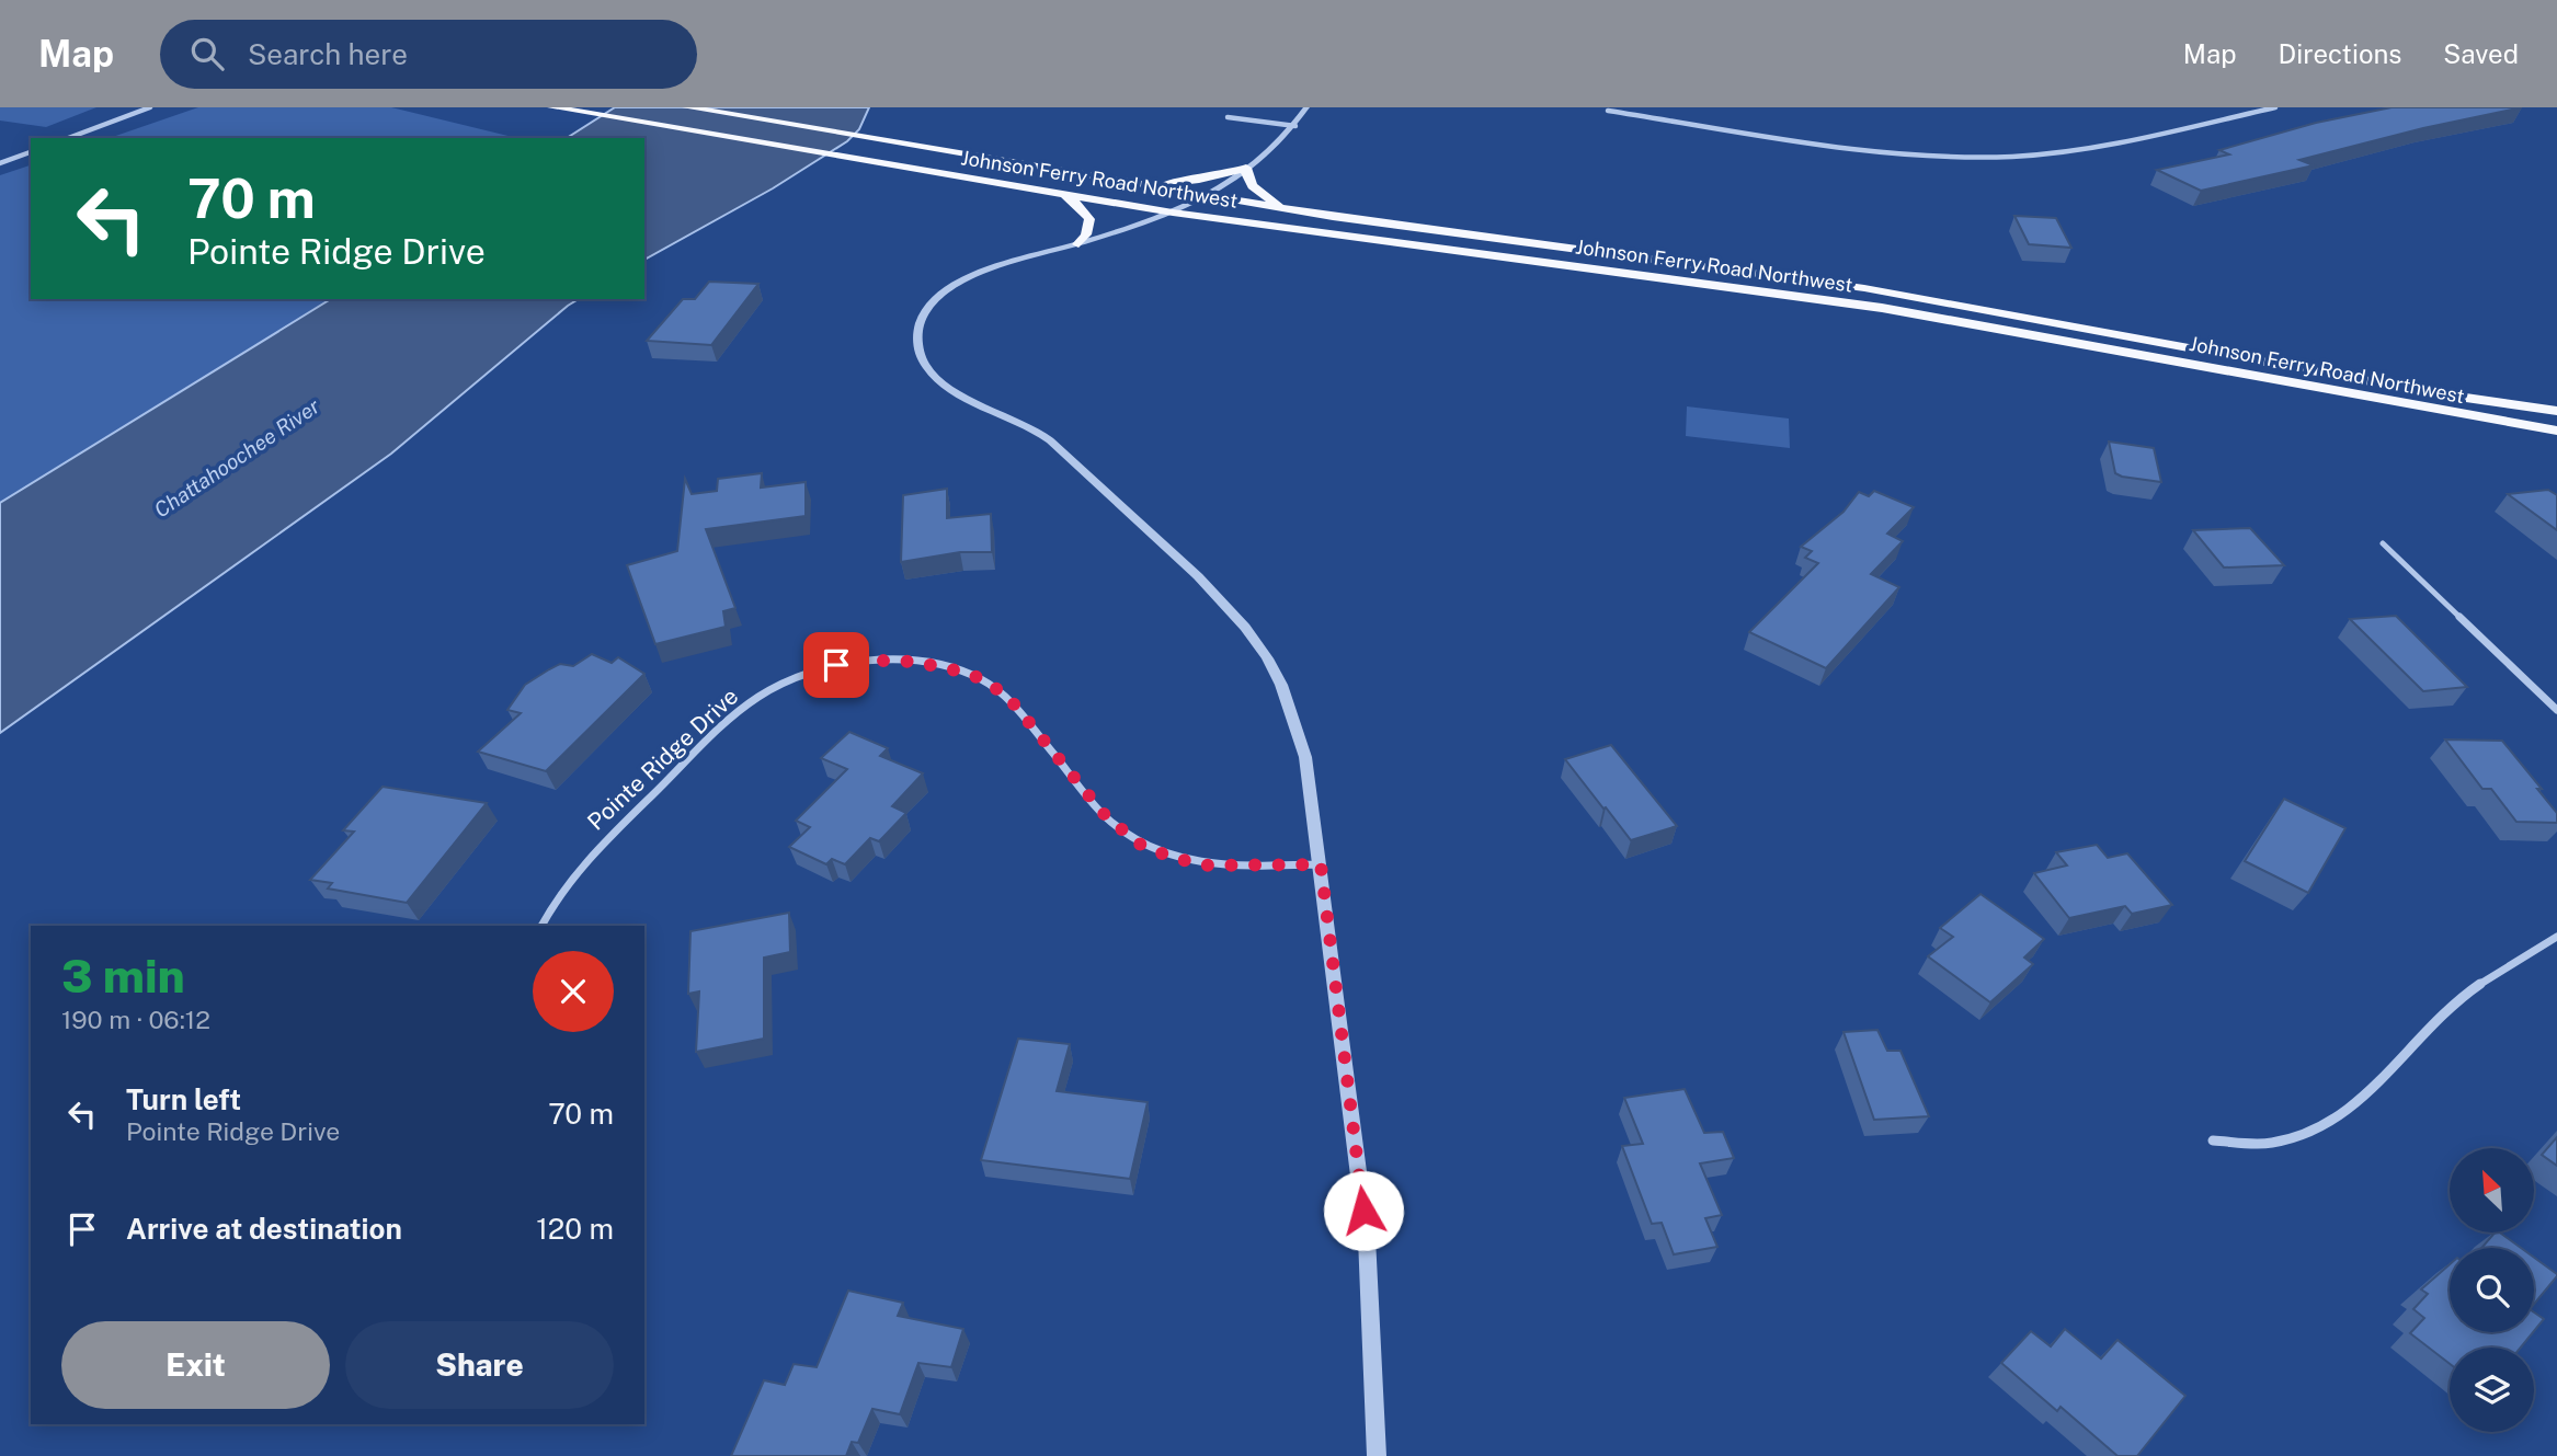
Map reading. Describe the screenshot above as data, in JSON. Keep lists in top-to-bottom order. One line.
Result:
{"streets":{"main road":["Johnson Ferry Road Northwest"],"street":["Pointe Ridge Drive"]},"water":["Chattahoochee River"],"north":"top left","page":{"header":"Map","search":"Search here","nav":["Map","Directions","Saved"],"turn":["70 m","Pointe Ridge Drive"],"heading":["3 min","190 m · 06:12"],"list":[{"name":"Turn left","note":"Pointe Ridge Drive","value":"70 m"},{"name":"Arrive at destination","value":"120 m"}],"buttons":["Exit","Share"]}}
